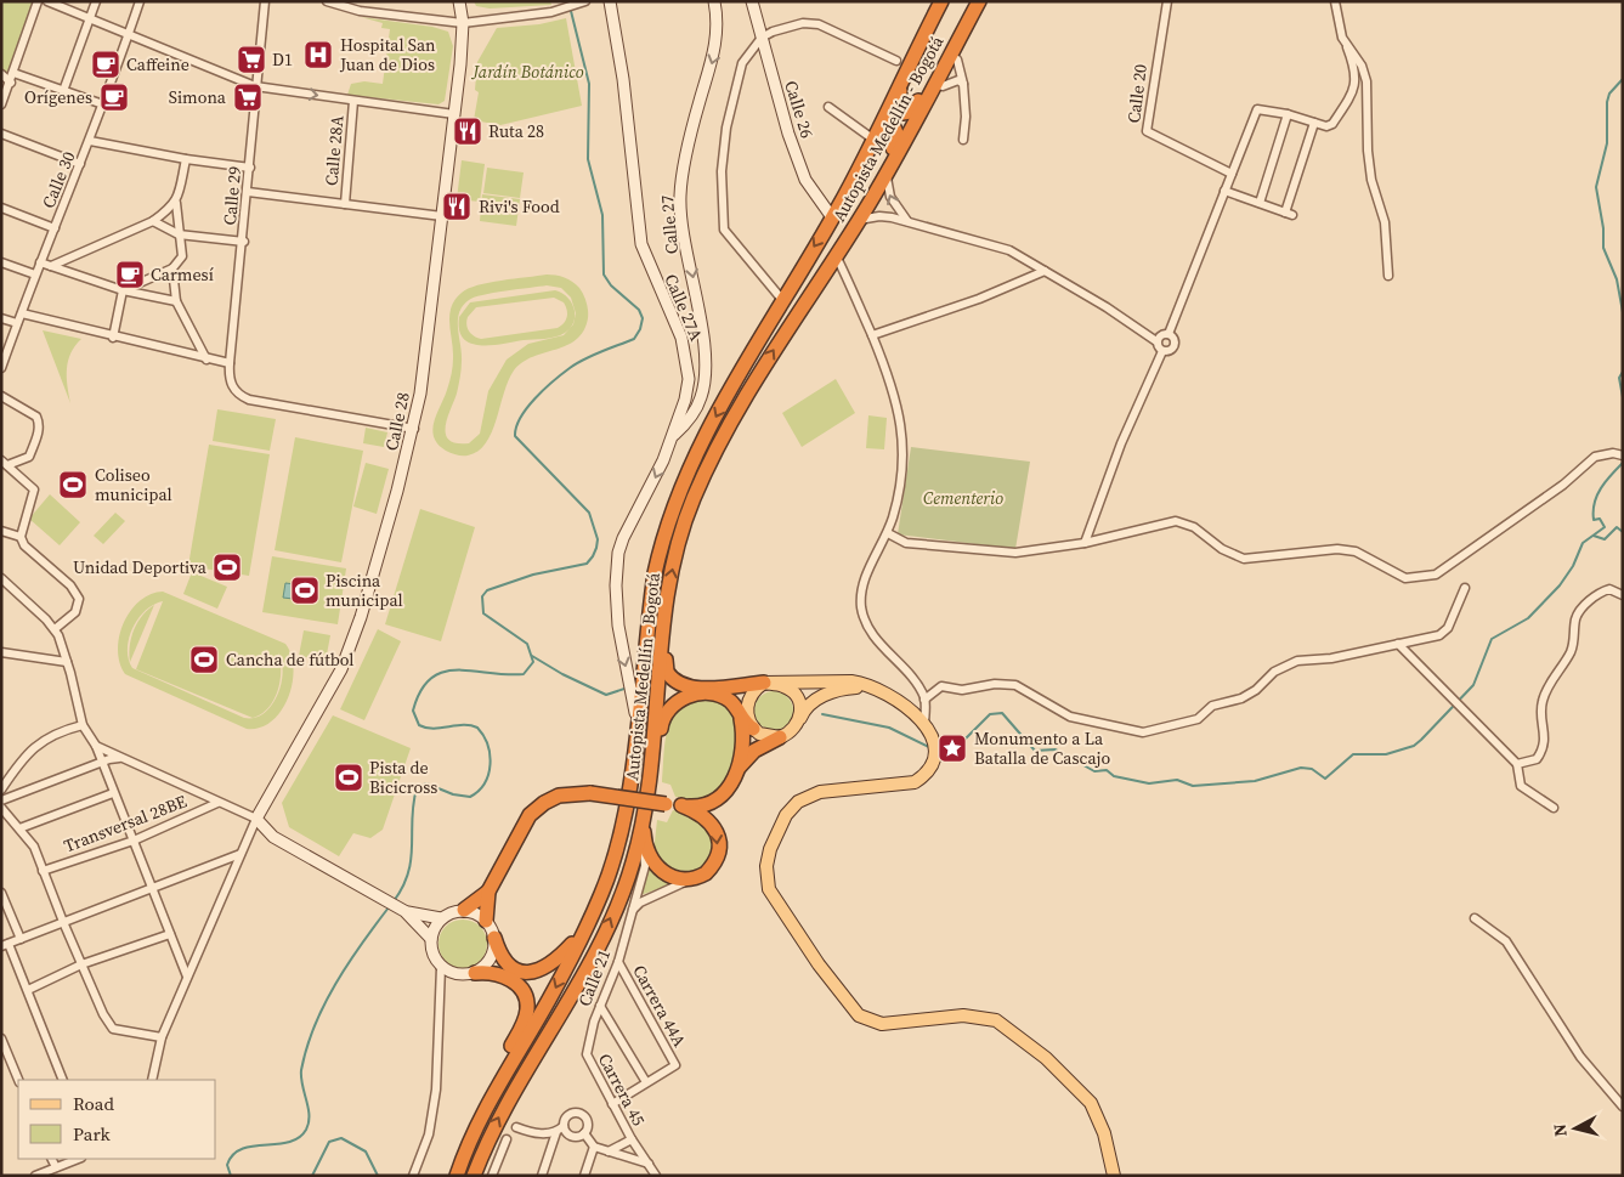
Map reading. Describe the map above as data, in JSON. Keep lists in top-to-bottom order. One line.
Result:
{"streets":{"highway":["Autopista Medellín - Bogotá"],"main road":["Calle 26","Calle 27","Calle 27A","Calle 28"],"street":["Calle 20","Calle 28A","Calle 30","Calle 29","Transversal 28BE","Calle 21","Carrera 44A","Carrera 45"]},"crossings":[["Calle 26","Autopista Medellín - Bogotá"],["Autopista Medellín - Bogotá","Calle 27A"],["Calle 29","Calle 28"],["Calle 27","Calle 27A"],["Calle 21","Carrera 44A"],["Calle 21","Carrera 45"]],"one_way":["Calle 27","Calle 27A"],"parks":["Jardín Botánico","Cementerio"],"places":{"hospital":["Hospital San Juan de Dios"],"supermarket":["D1","Simona"],"cafe":["Caffeine","Orígenes","Carmesí"],"restaurant":["Ruta 28","Rivi's Food"],"sports":["Coliseo municipal","Unidad Deportiva","Piscina municipal","Cancha de fútbol","Pista de Bicicross"],"place":["Monumento a La Batalla de Cascajo"]},"legend":["Road","Park"],"north":"left"}
